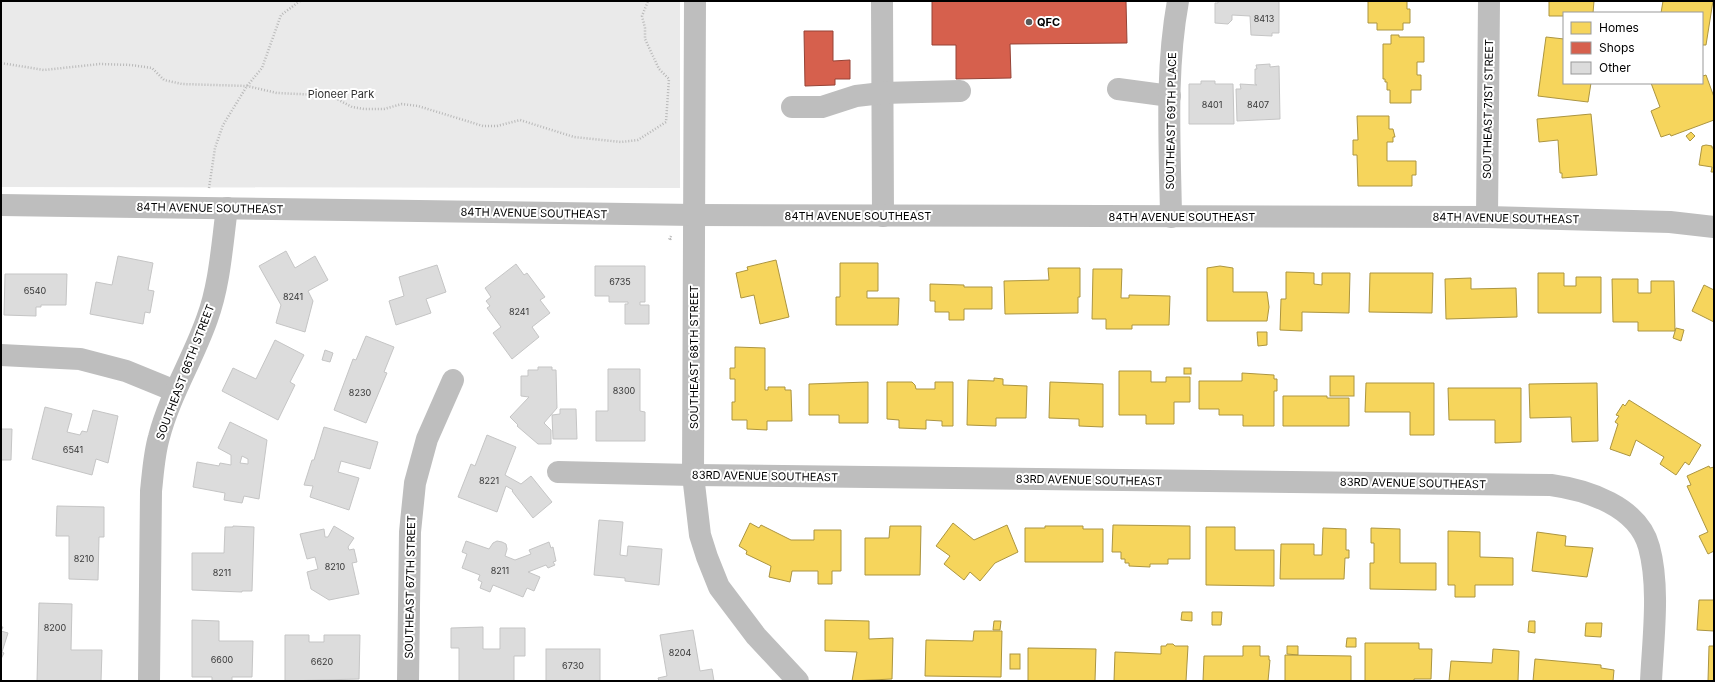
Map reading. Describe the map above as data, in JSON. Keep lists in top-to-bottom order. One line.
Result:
{"streets":{"street":["SOUTHEAST 71ST STREET","SOUTHEAST 69TH PLACE","84TH AVENUE SOUTHEAST","SOUTHEAST 68TH STREET","SOUTHEAST 66TH STREET","83RD AVENUE SOUTHEAST","SOUTHEAST 67TH STREET"]},"crossings":[["SOUTHEAST 71ST STREET","84TH AVENUE SOUTHEAST"],["SOUTHEAST 69TH PLACE","84TH AVENUE SOUTHEAST"],["84TH AVENUE SOUTHEAST","SOUTHEAST 68TH STREET"],["84TH AVENUE SOUTHEAST","SOUTHEAST 66TH STREET"],["SOUTHEAST 68TH STREET","83RD AVENUE SOUTHEAST"]],"parks":["Pioneer Park"],"places":["QFC"],"house_numbers":["8413","8401","8407","6735","6540","8241","8241","8300","8230","6541","8221","8210","8210","8211","8211","8200","8204","6600","6620","6730"],"legend":["Homes","Shops","Other"]}
